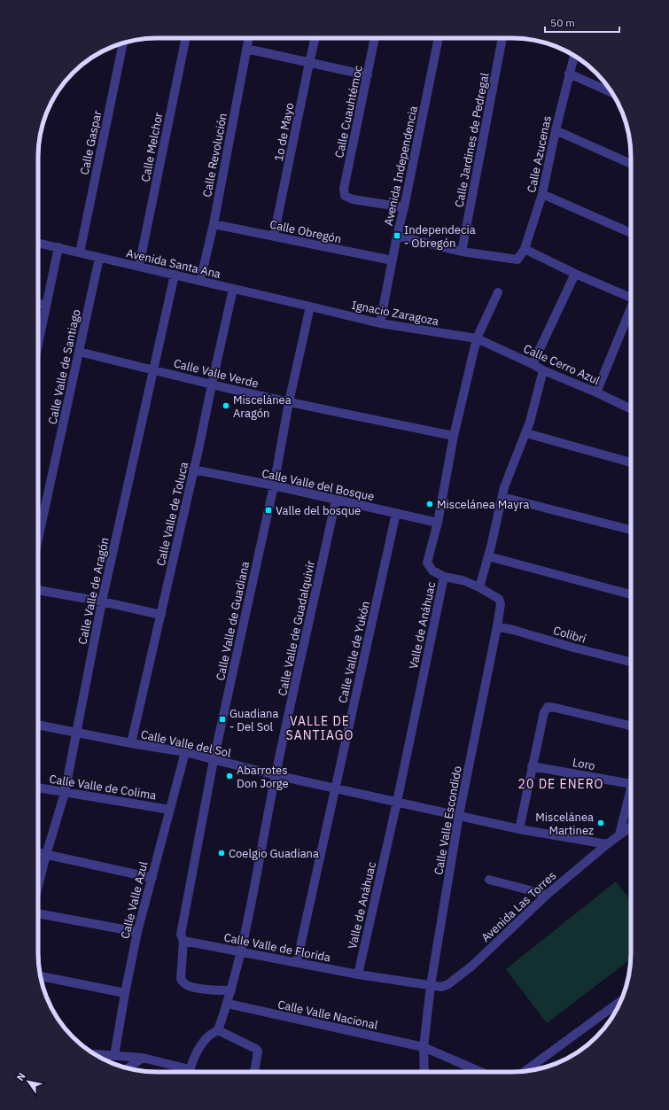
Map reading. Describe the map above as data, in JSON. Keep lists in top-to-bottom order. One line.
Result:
{"streets":{"street":["Calle Cuauhtémoc","1o de Mayo","Calle Jardines de Pedregal","Calle Gaspar","Calle Melchor","Calle Azucenas","Calle Revolución","Avenida Independencia","Calle Obregón","Avenida Santa Ana","Ignacio Zaragoza","Calle Cerro Azul","Calle Valle de Santiago","Calle Valle Verde","Calle Valle del Bosque","Calle Valle de Toluca","Calle Valle de Aragón","Calle Valle de Guadiana","Valle de Anáhuac","Calle Valle de Guadalquivir","Colibrí","Calle Valle de Yukón","Calle Valle del Sol","Loro","Calle Valle de Colima","Calle Valle Escondido","Calle Valle Azul","Avenida Las Torres","Calle Valle de Florida","Calle Valle Nacional"]},"crossings":[["Calle Cuauhtémoc","Avenida Independencia"],["1o de Mayo","Calle Obregón"],["Calle Jardines de Pedregal","Calle Azucenas"],["Calle Gaspar","Avenida Santa Ana"],["Calle Melchor","Avenida Santa Ana"],["Calle Revolución","Calle Obregón"],["Calle Revolución","Avenida Santa Ana"],["Avenida Independencia","Calle Obregón"],["Avenida Independencia","Ignacio Zaragoza"],["Avenida Santa Ana","Ignacio Zaragoza"],["Avenida Santa Ana","Calle Valle de Santiago"],["Avenida Santa Ana","Calle Valle de Toluca"],["Avenida Santa Ana","Calle Valle de Aragón"],["Avenida Santa Ana","Calle Valle de Guadiana"],["Ignacio Zaragoza","Calle Cerro Azul"],["Ignacio Zaragoza","Calle Valle de Guadiana"],["Ignacio Zaragoza","Valle de Anáhuac"],["Calle Cerro Azul","Valle de Anáhuac"],["Calle Valle de Santiago","Calle Valle Verde"],["Calle Valle Verde","Calle Valle de Toluca"],["Calle Valle Verde","Calle Valle de Aragón"],["Calle Valle Verde","Calle Valle de Guadiana"],["Calle Valle Verde","Valle de Anáhuac"],["Calle Valle del Bosque","Calle Valle de Toluca"],["Calle Valle del Bosque","Calle Valle de Guadiana"],["Calle Valle del Bosque","Valle de Anáhuac"],["Calle Valle del Bosque","Calle Valle de Guadalquivir"],["Calle Valle del Bosque","Calle Valle de Yukón"],["Calle Valle de Toluca","Calle Valle del Sol"],["Calle Valle de Aragón","Calle Valle del Sol"],["Calle Valle de Aragón","Calle Valle de Colima"],["Calle Valle de Guadiana","Calle Valle de Guadalquivir"],["Calle Valle de Guadiana","Calle Valle del Sol"],["Calle Valle de Guadiana","Calle Valle de Florida"],["Valle de Anáhuac","Calle Valle del Sol"],["Valle de Anáhuac","Calle Valle de Florida"],["Calle Valle de Guadalquivir","Calle Valle del Sol"],["Calle Valle de Guadalquivir","Calle Valle de Florida"],["Calle Valle de Guadalquivir","Calle Valle Nacional"],["Colibrí","Calle Valle Escondido"],["Calle Valle de Yukón","Calle Valle del Sol"],["Calle Valle de Yukón","Calle Valle de Florida"],["Calle Valle del Sol","Calle Valle Escondido"],["Calle Valle del Sol","Calle Valle Azul"],["Calle Valle del Sol","Avenida Las Torres"],["Calle Valle de Colima","Calle Valle Azul"],["Calle Valle Escondido","Avenida Las Torres"],["Calle Valle Escondido","Calle Valle de Florida"],["Calle Valle Escondido","Calle Valle Nacional"],["Avenida Las Torres","Calle Valle de Florida"]],"districts":["VALLE DE SANTIAGO","20 DE ENERO"],"places":{"transit":["Independecia - Obregón","Valle del bosque","Guadiana - Del Sol"],"other":["Miscelánea Aragón","Miscelánea Mayra","Abarrotes Don Jorge","Miscelánea Martinez","Coelgio Guadiana"]},"scale_bar":"50 m","north":"top left"}
